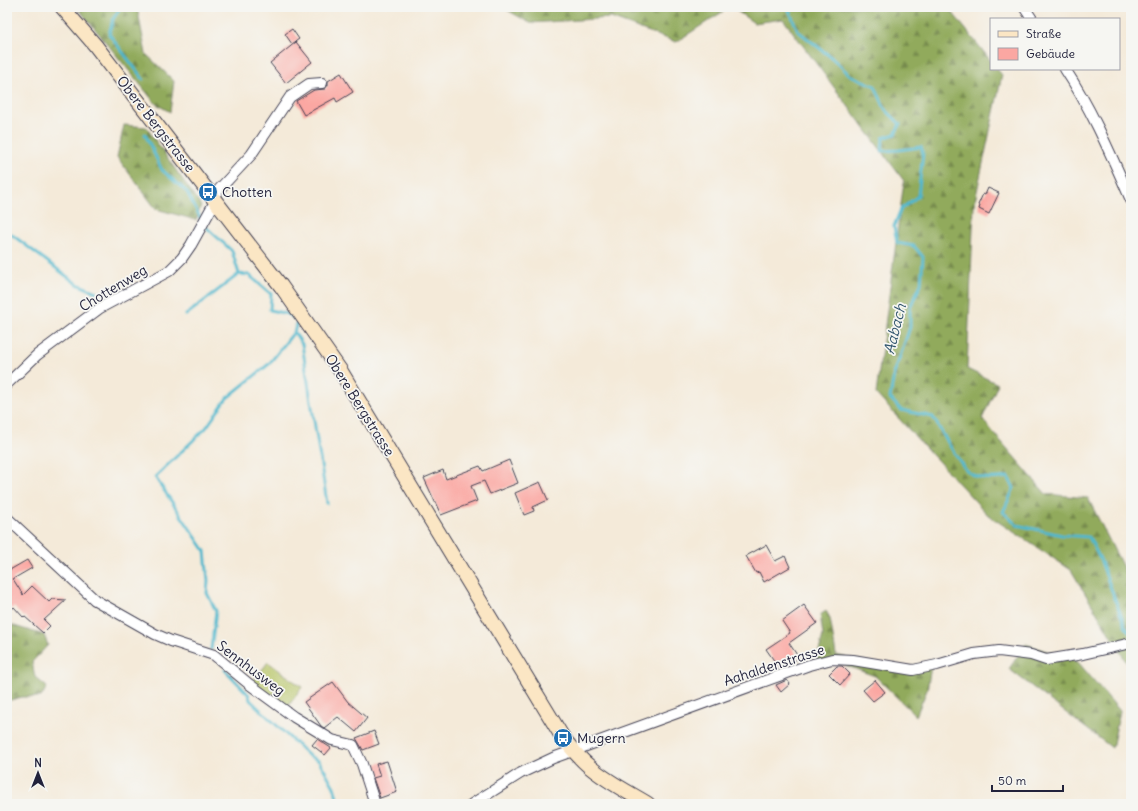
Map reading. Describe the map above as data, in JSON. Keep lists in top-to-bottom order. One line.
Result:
{"streets":{"main road":["Obere Bergstrasse"],"street":["Chottenweg","Aahaldenstrasse","Sennhusweg"]},"crossings":[["Obere Bergstrasse","Chottenweg"],["Obere Bergstrasse","Aahaldenstrasse"]],"water":["Aabach"],"places":{"bus stop":["Chotten","Mugern"]},"legend":["Straße","Gebäude"],"scale_bar":"50 m","north":"top"}
